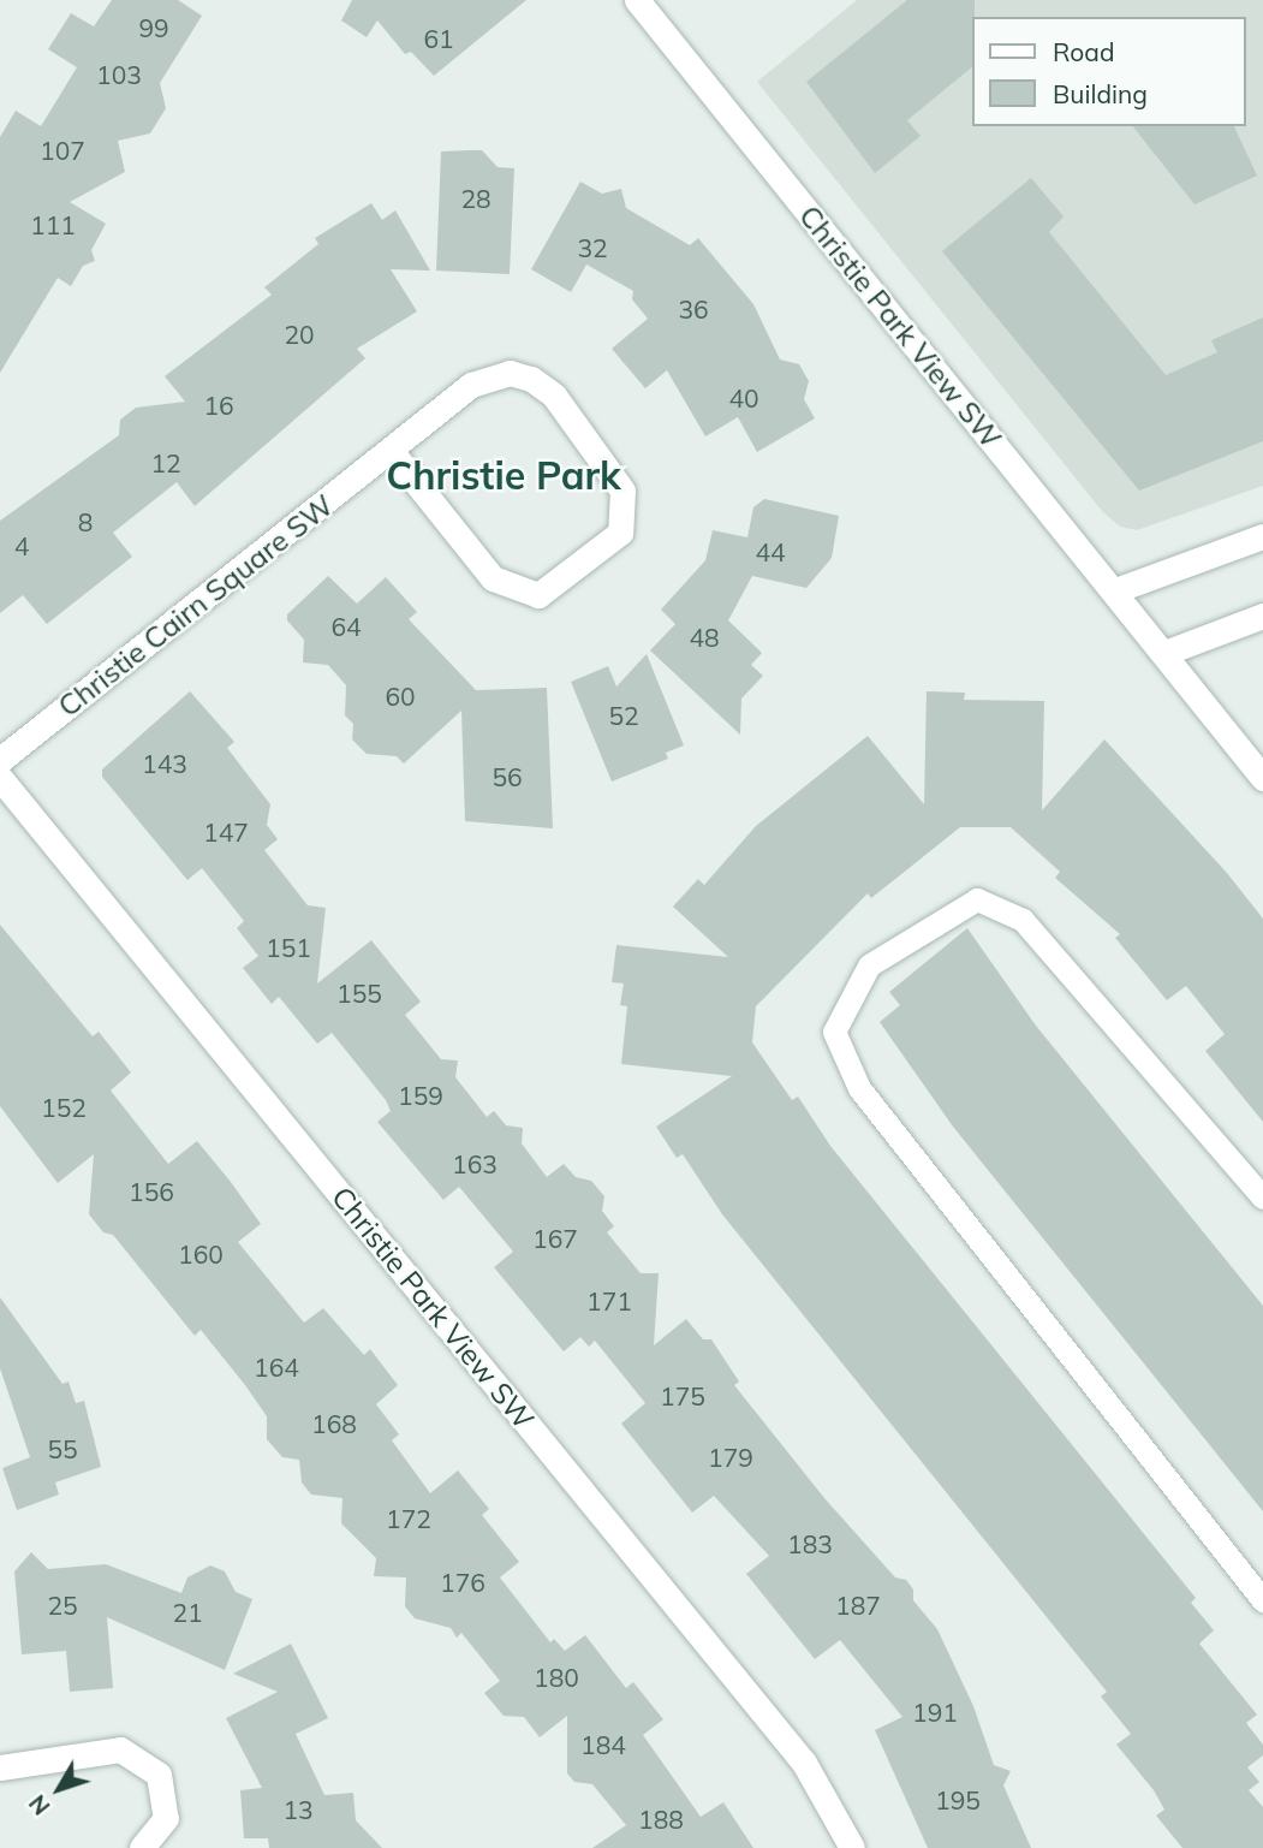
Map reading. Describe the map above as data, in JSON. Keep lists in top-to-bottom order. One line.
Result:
{"streets":{"street":["Christie Park View SW","Christie Cairn Square SW"]},"districts":["Christie Park"],"house_numbers":["99","61","103","107","28","111","32","36","20","40","16","12","8","4","44","64","48","60","52","143","56","147","151","155","159","152","163","156","167","160","171","164","175","168","55","179","172","183","176","25","187","21","180","191","184","195","13","188"],"legend":["Road","Building"],"north":"bottom left"}
